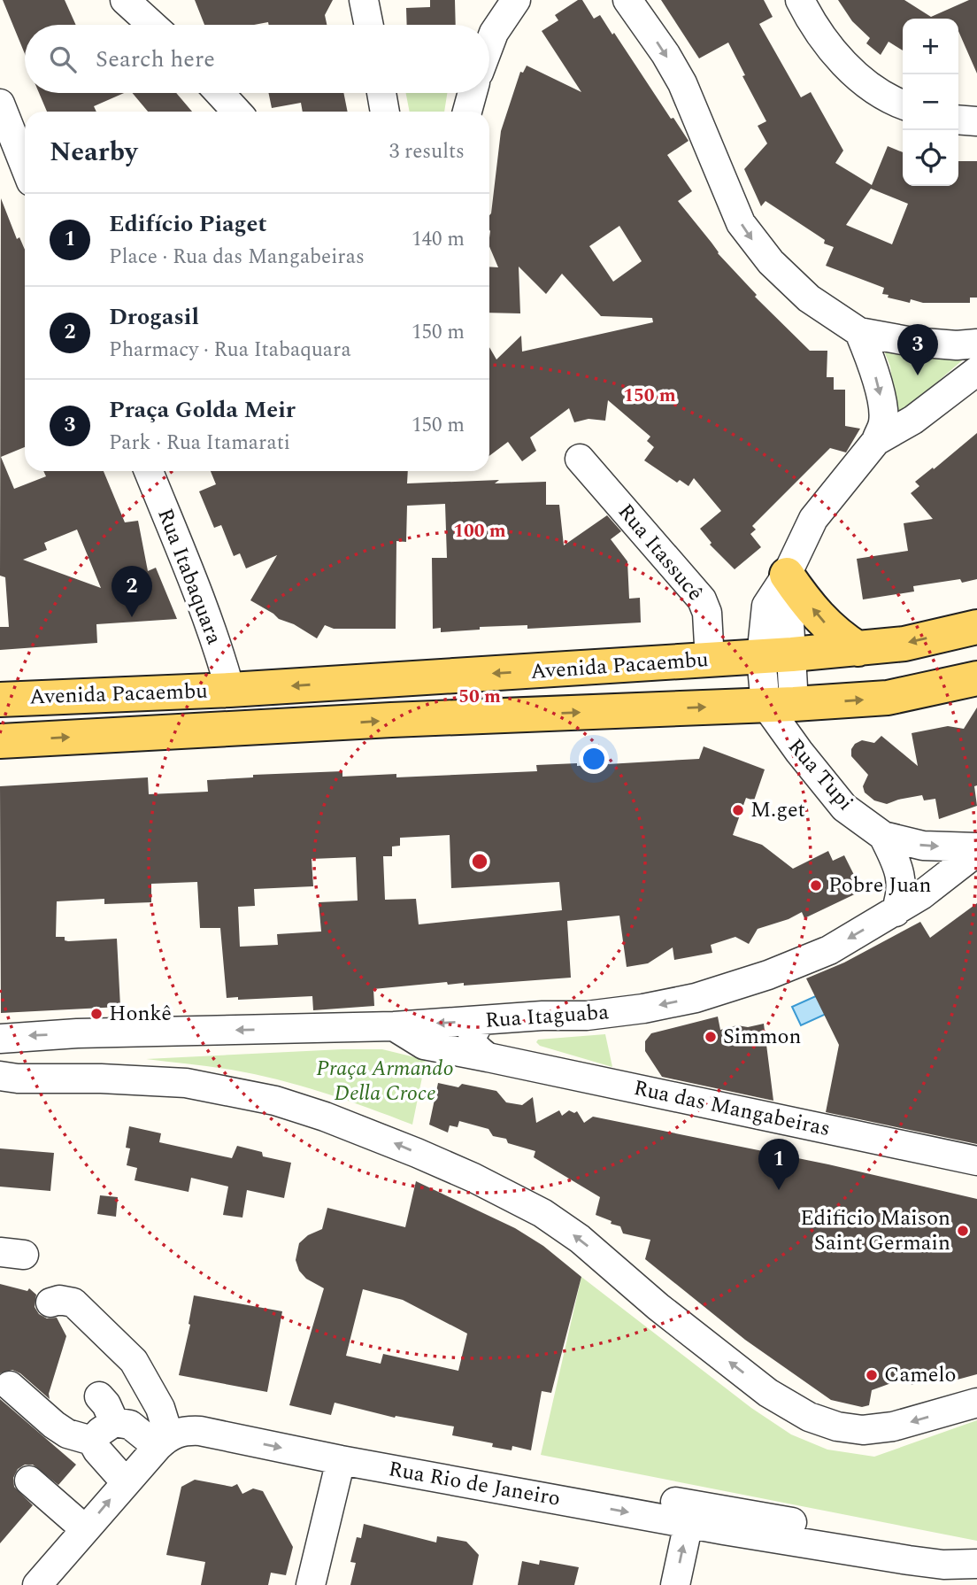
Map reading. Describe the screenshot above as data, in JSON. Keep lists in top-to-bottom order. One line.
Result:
{"streets":{"main road":["Avenida Pacaembu"],"street":["Rua Itassucê","Rua Itabaquara","Rua Tupi","Rua Itaguaba","Rua das Mangabeiras","Rua Rio de Janeiro"]},"crossings":[["Rua Itassucê","Avenida Pacaembu"],["Rua Itabaquara","Avenida Pacaembu"],["Avenida Pacaembu","Rua Tupi"],["Rua Tupi","Rua Itaguaba"],["Rua Itaguaba","Rua das Mangabeiras"]],"one_way":["Rua Tupi","Rua Itaguaba"],"parks":["Praça Armando Della Croce"],"places":["M.get","Pobre Juan","Honkê","Simmon","Edificio Maison Saint Germain","Camelo"],"page":{"map_buttons":["+","−"],"search":"Search here","heading":["Nearby","3 results"],"list":[{"mark":"1","name":"Edifício Piaget","note":"Place · Rua das Mangabeiras","value":"140 m"},{"mark":"2","name":"Drogasil","note":"Pharmacy · Rua Itabaquara","value":"150 m"},{"mark":"3","name":"Praça Golda Meir","note":"Park · Rua Itamarati","value":"150 m"}],"pins":["3","2","1"]},"rings":["150 m","100 m","50 m"]}
